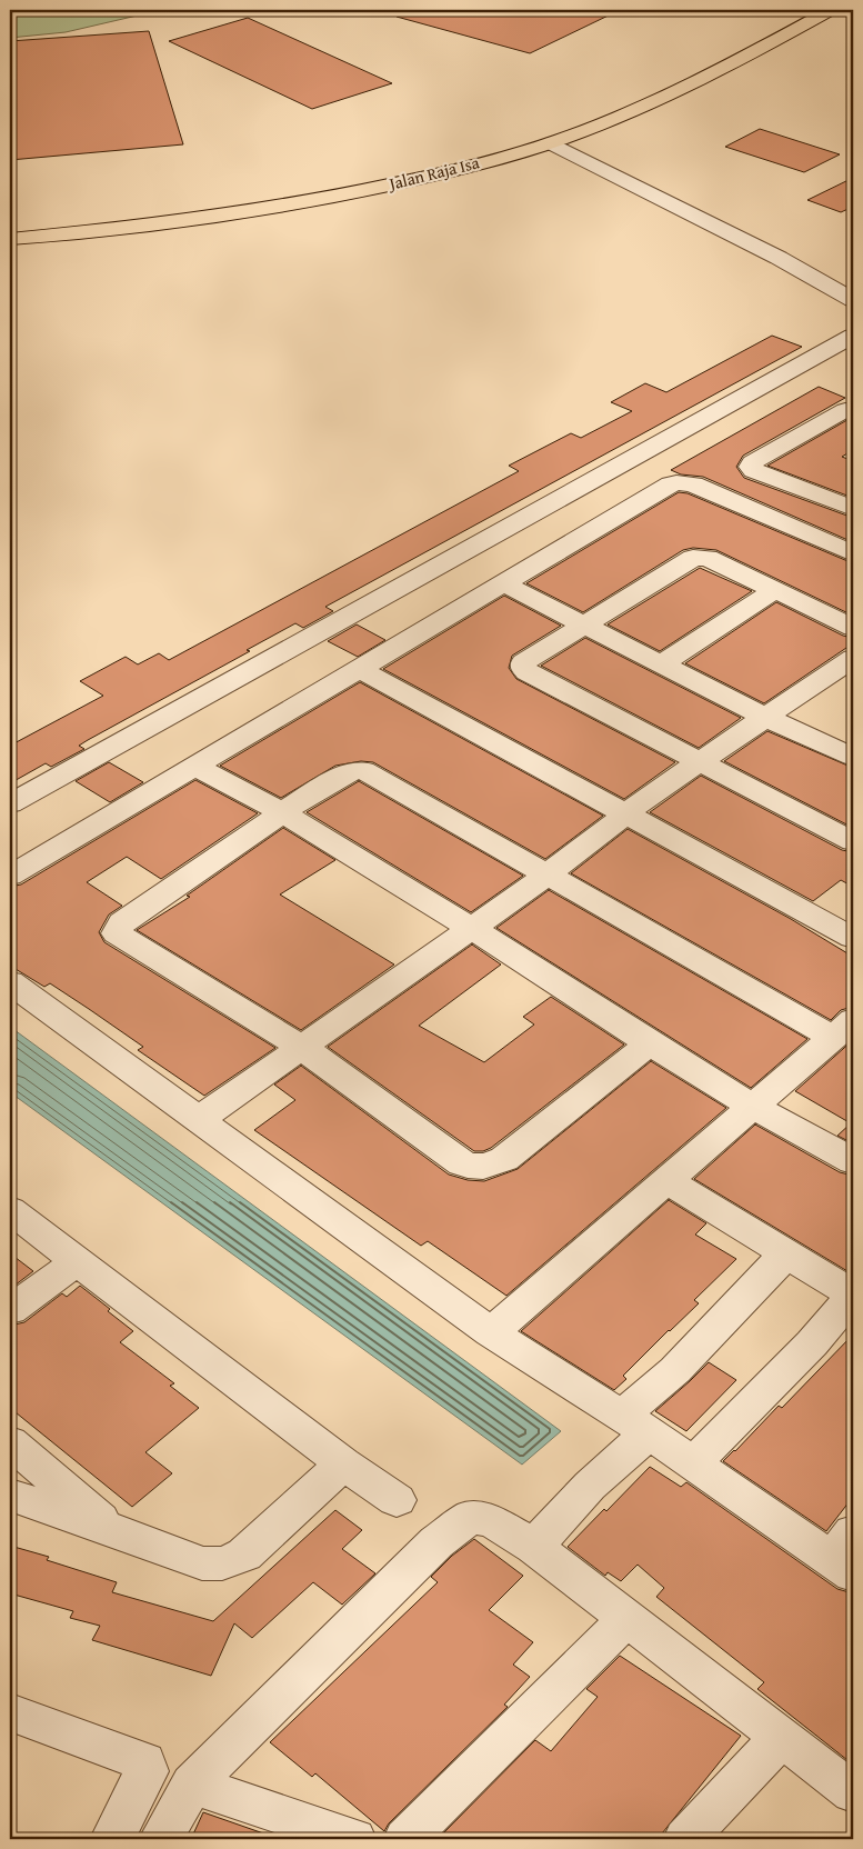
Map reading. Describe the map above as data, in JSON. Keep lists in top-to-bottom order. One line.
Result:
{"streets":{"main road":["Jalan Raja Isa"]}}
